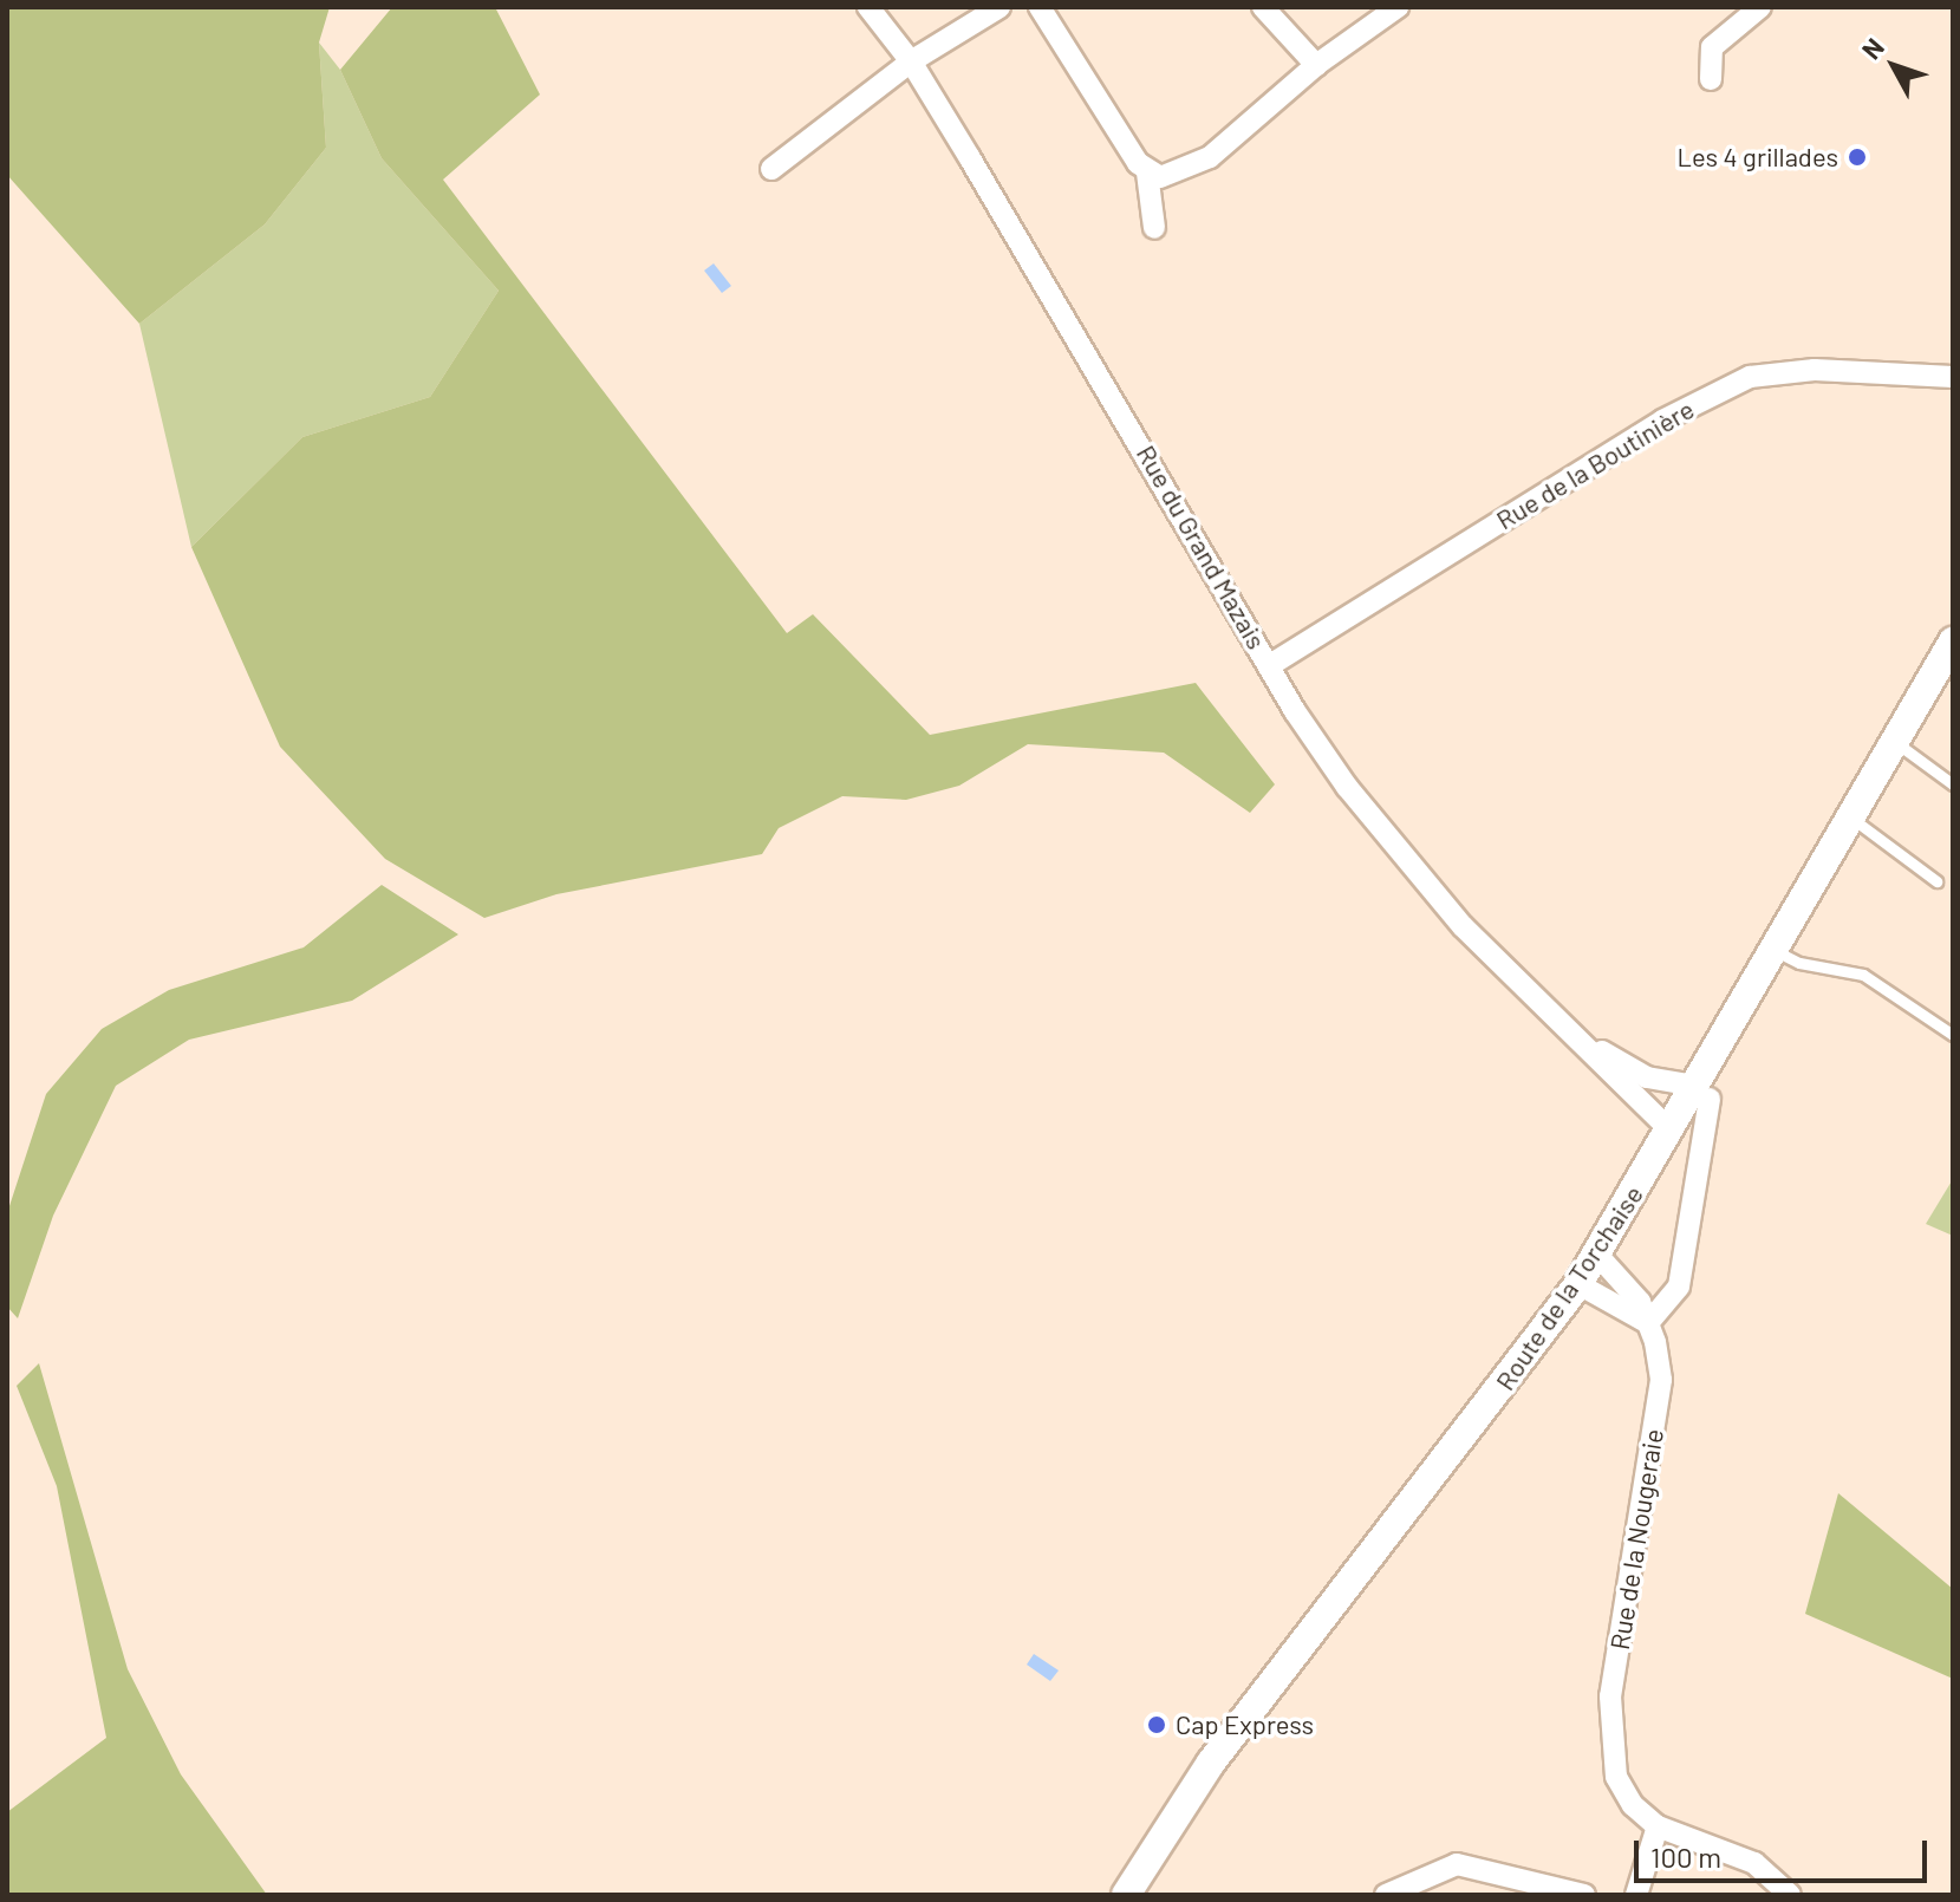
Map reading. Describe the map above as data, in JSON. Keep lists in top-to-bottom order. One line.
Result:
{"streets":{"main road":["Route de la Torchaise"],"street":["Rue de la Boutinière","Rue du Grand Mazais","Rue de la Nougeraie"]},"crossings":[["Rue de la Boutinière","Rue du Grand Mazais"],["Rue du Grand Mazais","Route de la Torchaise"],["Route de la Torchaise","Rue de la Nougeraie"]],"places":["Les 4 grillades","Cap Express"],"scale_bar":"100 m","north":"top left"}
